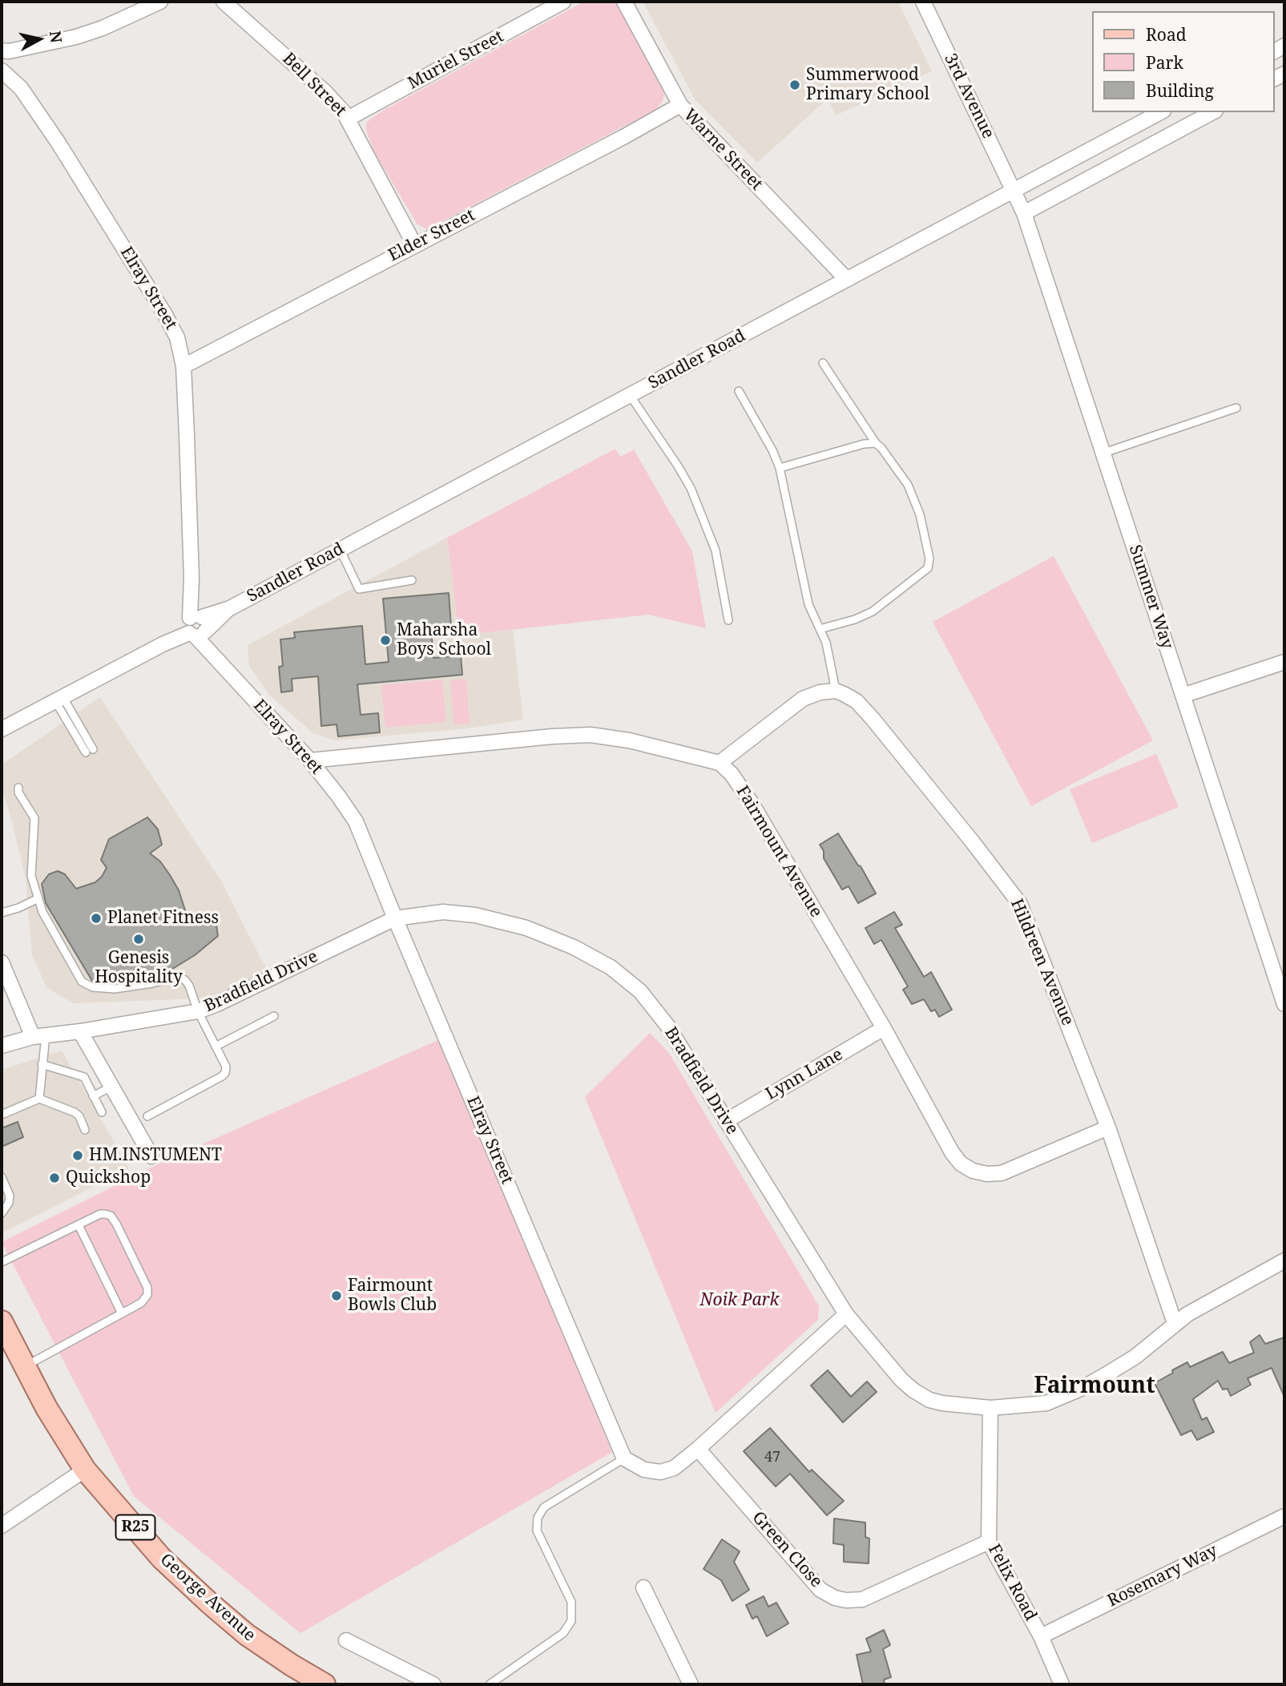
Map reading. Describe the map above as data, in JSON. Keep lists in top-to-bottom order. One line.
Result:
{"streets":{"main road":["R25","George Avenue"],"street":["Muriel Street","Bell Street","3rd Avenue","Warne Street","Elder Street","Elray Street","Sandler Road","Summer Way","Fairmount Avenue","Hildreen Avenue","Bradfield Drive","Lynn Lane","Green Close","Rosemary Way","Felix Road"]},"crossings":[["Muriel Street","Bell Street"],["Bell Street","Elder Street"],["3rd Avenue","Sandler Road"],["3rd Avenue","Summer Way"],["Warne Street","Elder Street"],["Warne Street","Sandler Road"],["Elder Street","Elray Street"],["Elray Street","Sandler Road"],["Elray Street","Bradfield Drive"],["Sandler Road","Summer Way"],["Fairmount Avenue","Hildreen Avenue"],["Fairmount Avenue","Lynn Lane"],["Hildreen Avenue","Bradfield Drive"],["Bradfield Drive","Lynn Lane"],["Bradfield Drive","Felix Road"],["Green Close","Felix Road"],["Rosemary Way","Felix Road"]],"districts":["Fairmount"],"parks":["Noik Park"],"places":["Summerwood Primary School","Maharsha Boys School","Planet Fitness","Genesis Hospitality","HM.INSTUMENT","Quickshop","Fairmount Bowls Club"],"house_numbers":["47"],"legend":["Road","Park","Building"],"north":"right"}
